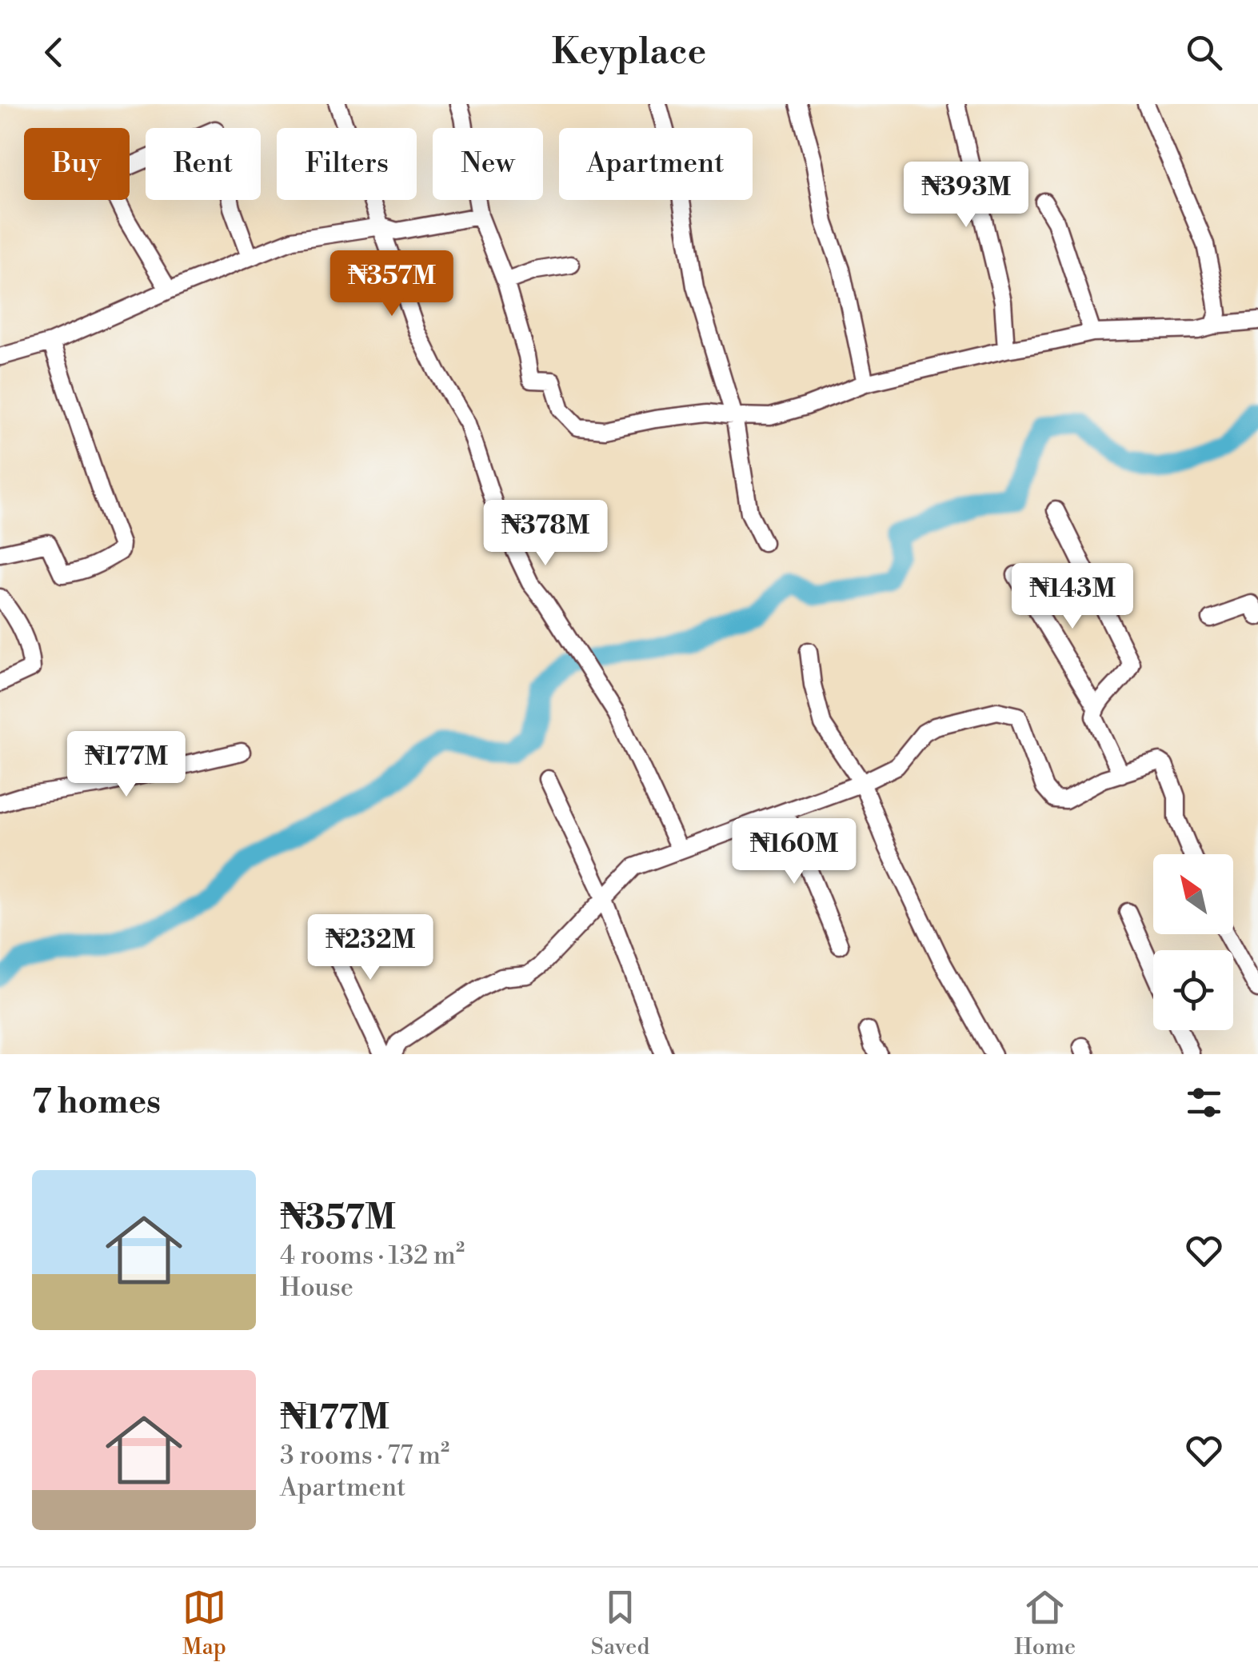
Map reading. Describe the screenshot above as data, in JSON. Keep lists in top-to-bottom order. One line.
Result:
{"north":"top left","page":{"header":"Keyplace","chip":["Buy","Rent","Filters","New","Apartment"],"price":["₦393M","₦357M","₦378M","₦143M","₦177M","₦160M","₦232M"],"heading":"7 homes","list":[{"name":"₦357M","note":"4 rooms · 132 m² · House"},{"name":"₦177M","note":"3 rooms · 77 m² · Apartment"}],"tabs":["Map","Saved","Home"]}}
